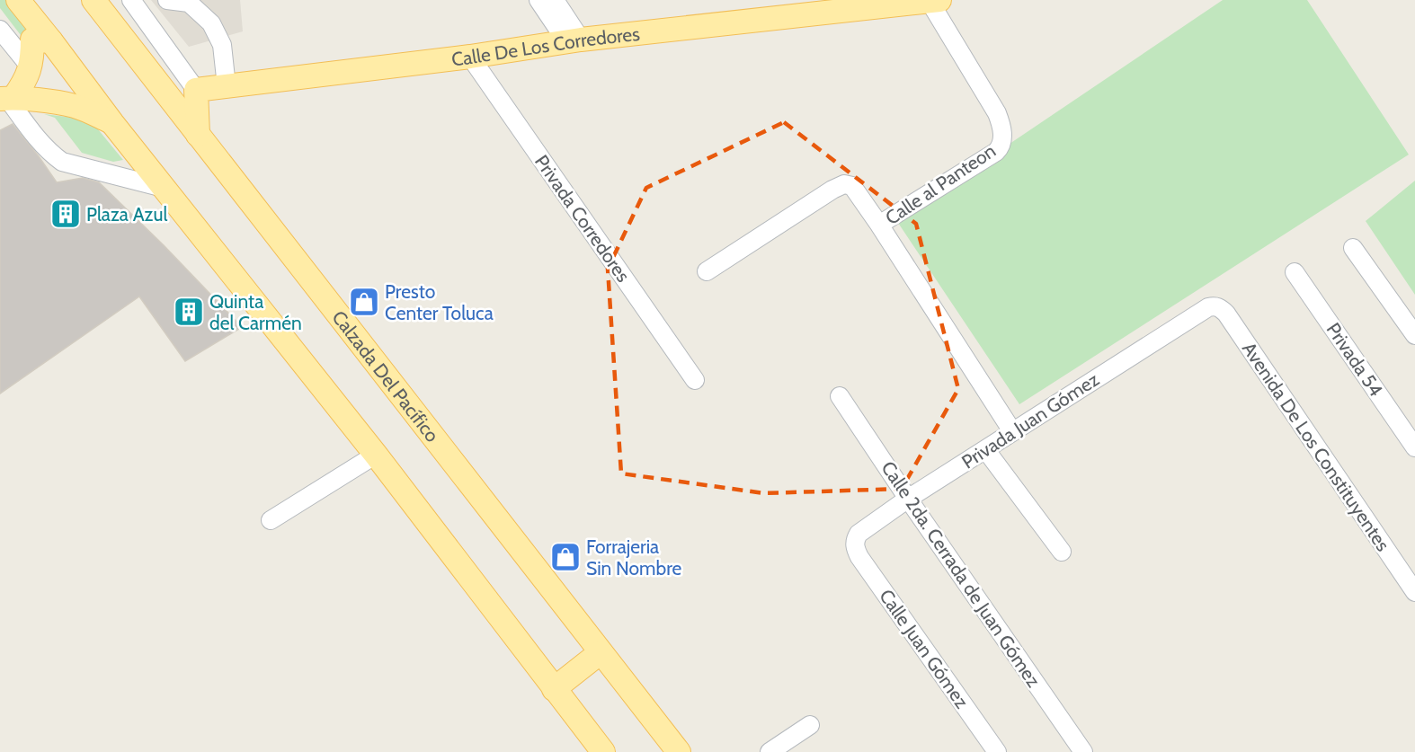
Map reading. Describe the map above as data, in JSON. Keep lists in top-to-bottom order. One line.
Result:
{"streets":{"main road":["Calle De Los Corredores","Calzada Del Pacífico"],"street":["Calle al Panteon","Privada Corredores","Privada 54","Privada Juan Gómez","Avenida De Los Constituyentes","Calle 2da. Cerrada de Juan Gómez","Calle Juan Gómez"]},"crossings":[["Calle De Los Corredores","Calle al Panteon"],["Calle De Los Corredores","Privada Corredores"],["Calle al Panteon","Privada Juan Gómez"],["Privada Juan Gómez","Avenida De Los Constituyentes"],["Privada Juan Gómez","Calle 2da. Cerrada de Juan Gómez"],["Privada Juan Gómez","Calle Juan Gómez"]],"places":{"building":["Plaza Azul","Quinta del Carmén"],"shop":["Presto Center Toluca","Forrajeria Sin Nombre"]}}
